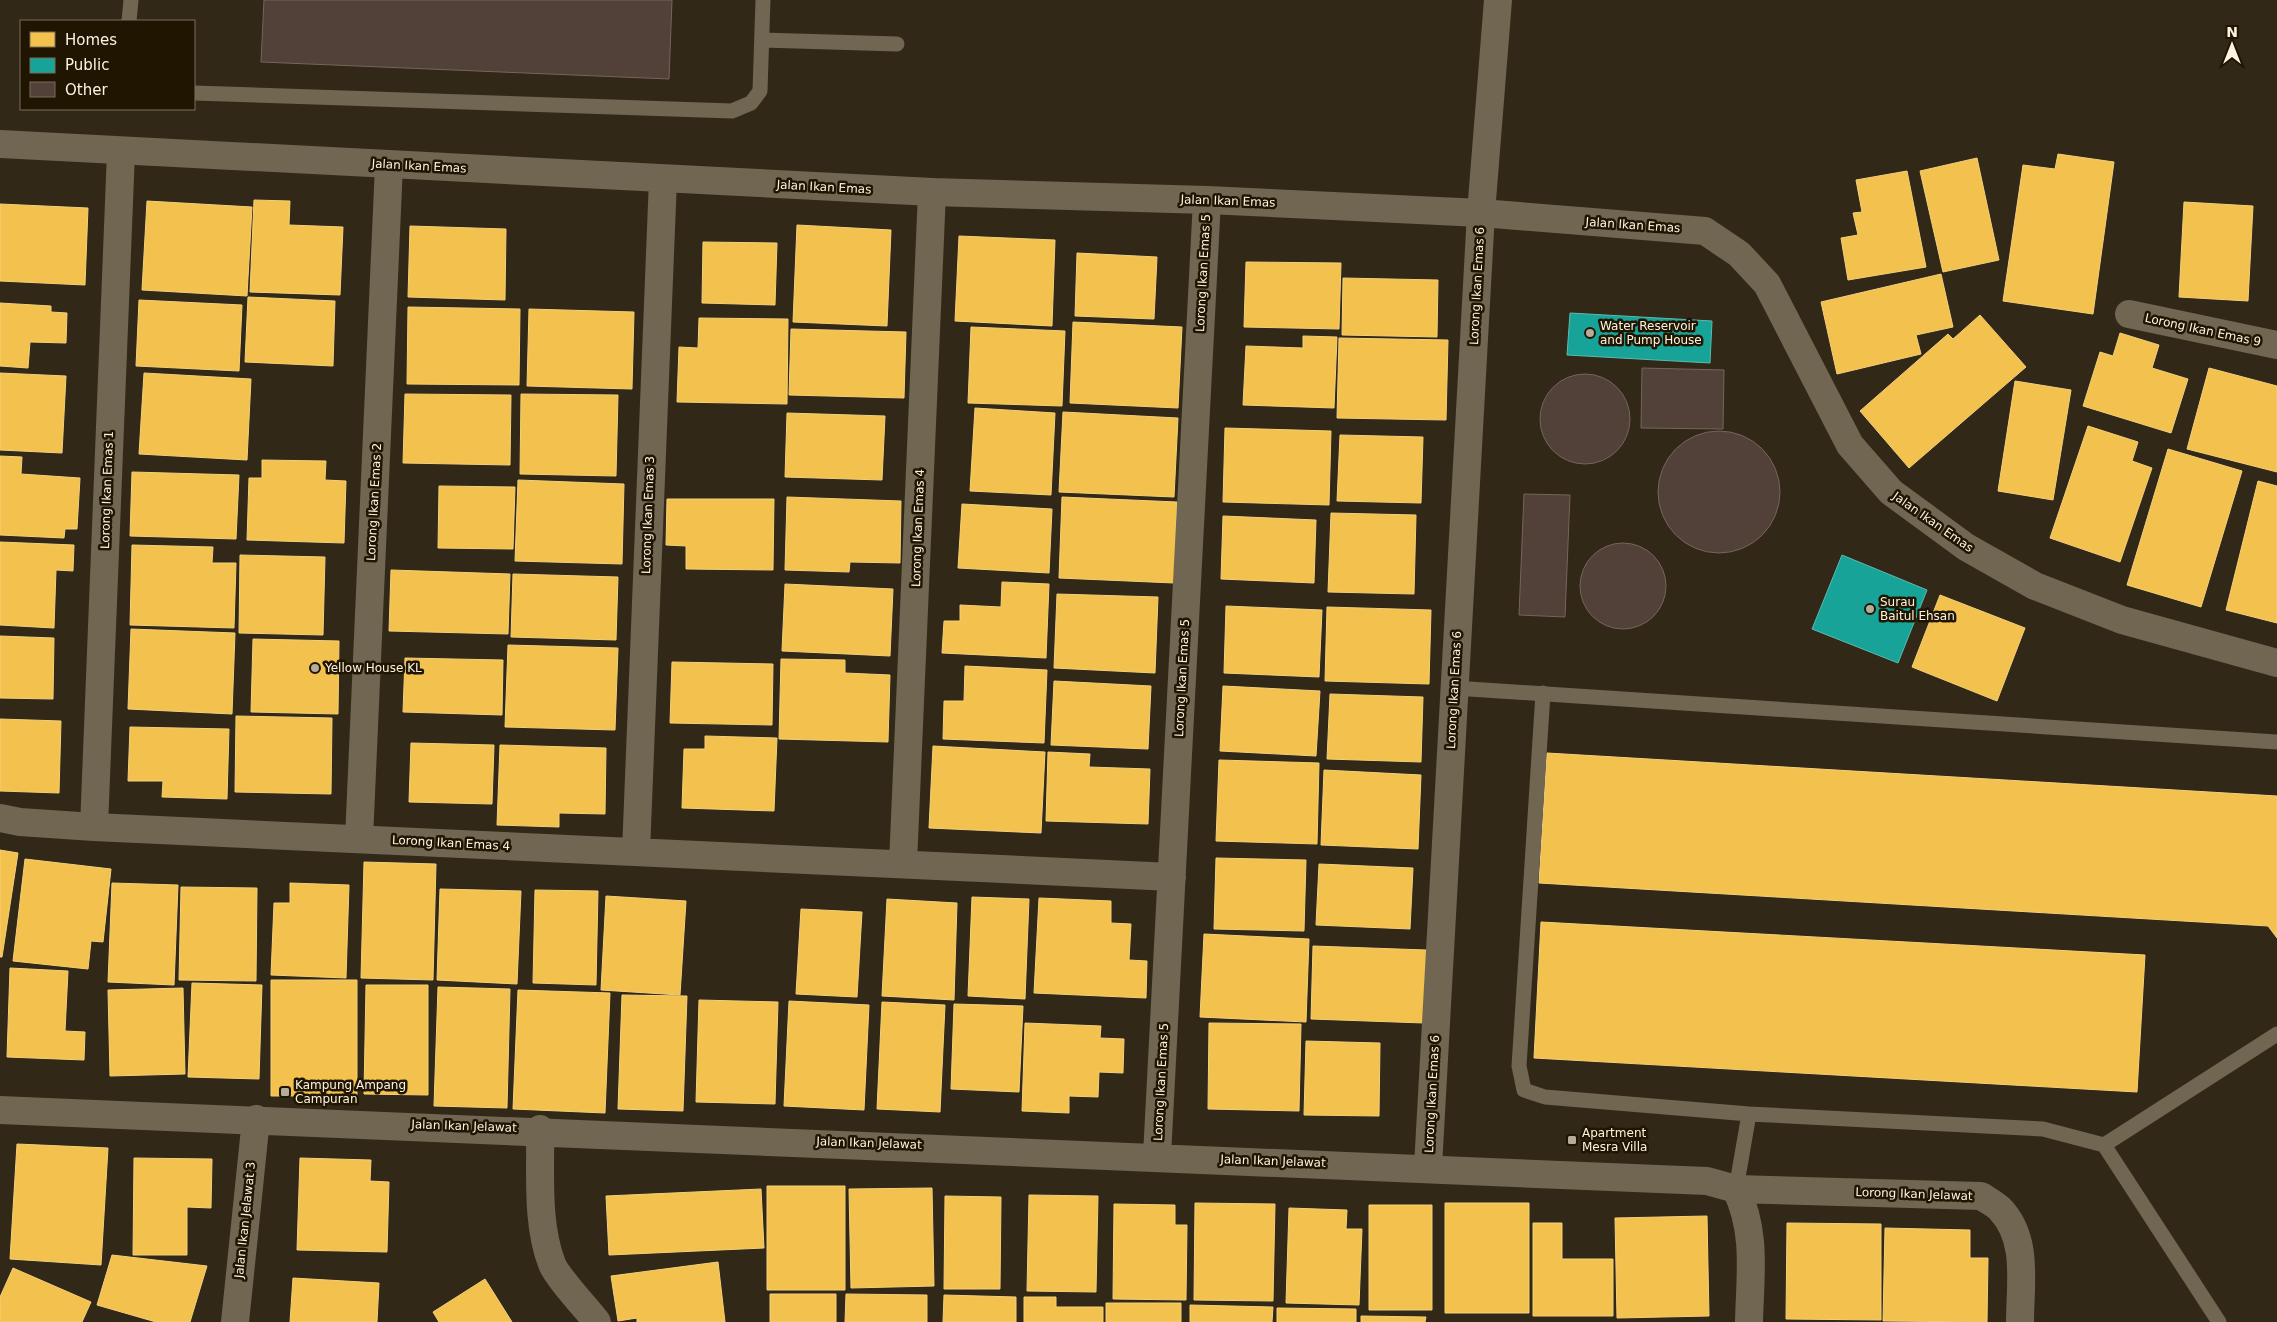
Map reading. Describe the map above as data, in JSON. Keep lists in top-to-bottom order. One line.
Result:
{"streets":{"street":["Jalan Ikan Emas","Lorong Ikan Emas 5","Lorong Ikan Emas 6","Lorong Ikan Emas 9","Lorong Ikan Emas 1","Lorong Ikan Emas 2","Lorong Ikan Emas 3","Lorong Ikan Emas 4","Jalan Ikan Jelawat","Lorong Ikan Jelawat","Jalan Ikan Jelawat 3"]},"crossings":[["Jalan Ikan Emas","Lorong Ikan Emas 5"],["Jalan Ikan Emas","Lorong Ikan Emas 6"],["Jalan Ikan Emas","Lorong Ikan Emas 1"],["Jalan Ikan Emas","Lorong Ikan Emas 2"],["Jalan Ikan Emas","Lorong Ikan Emas 3"],["Jalan Ikan Emas","Lorong Ikan Emas 4"],["Lorong Ikan Emas 5","Lorong Ikan Emas 4"],["Lorong Ikan Emas 5","Jalan Ikan Jelawat"],["Lorong Ikan Emas 6","Jalan Ikan Jelawat"],["Lorong Ikan Emas 1","Lorong Ikan Emas 4"],["Lorong Ikan Emas 2","Lorong Ikan Emas 4"],["Lorong Ikan Emas 3","Lorong Ikan Emas 4"],["Jalan Ikan Jelawat","Lorong Ikan Jelawat"],["Jalan Ikan Jelawat","Jalan Ikan Jelawat 3"]],"places":{"other":["Water Reservoir and Pump House","Surau Baitul Ehsan","Yellow House KL"],"transit":["Kampung Ampang Campuran","Apartment Mesra Villa"]},"legend":["Homes","Public","Other"],"north":"top"}
